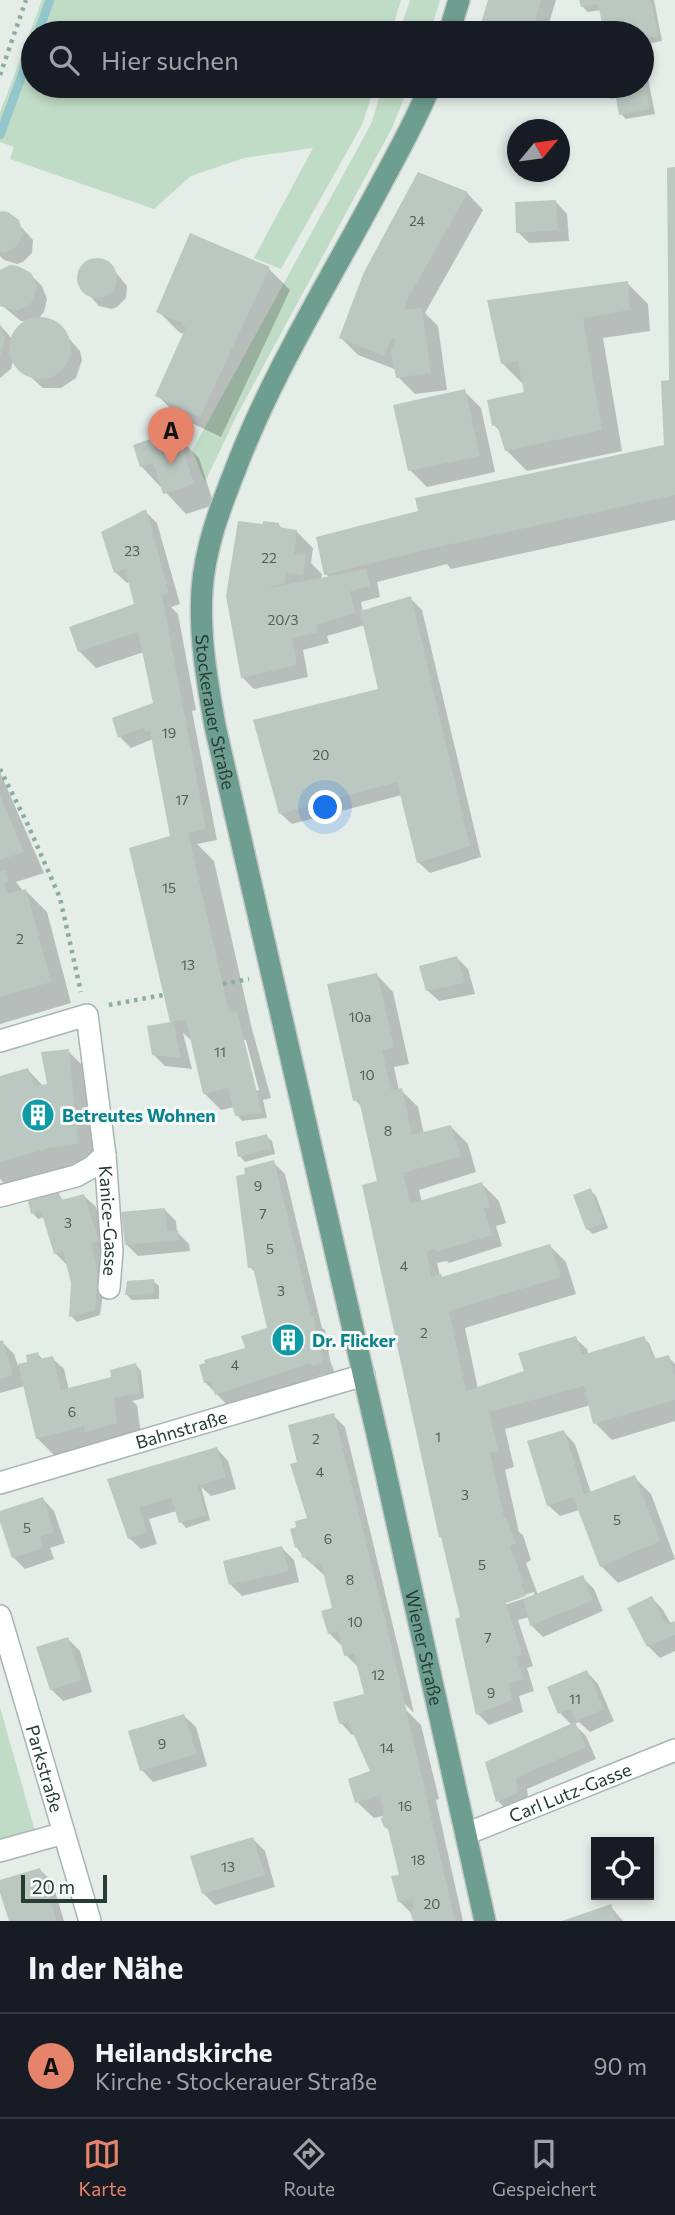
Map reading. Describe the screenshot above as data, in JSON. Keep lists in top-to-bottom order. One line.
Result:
{"streets":{"main road":["Stockerauer Straße","Wiener Straße"],"street":["Kanice-Gasse","Bahnstraße","Parkstraße","Carl Lutz-Gasse"]},"crossings":[["Stockerauer Straße","Bahnstraße"],["Stockerauer Straße","Wiener Straße"],["Bahnstraße","Wiener Straße"],["Wiener Straße","Carl Lutz-Gasse"]],"places":{"building":["Betreutes Wohnen","Dr. Flicker"]},"house_numbers":["24","23","22","20/3","19","20","17","15","2","13","10a","11","10","8","9","7","3","5","4","3","2","4","6","1","2","4","3","5","5","6","5","8","10","7","12","9","11","9","14","16","18","13","20"],"scale_bar":"20 m","north":"top right","page":{"search":"Hier suchen","pins":"A","scale":"20 m","heading":"In der Nähe","list":[{"mark":"A","name":"Heilandskirche","note":"Kirche · Stockerauer Straße","value":"90 m"}],"nav":["Karte","Route","Gespeichert"]}}
